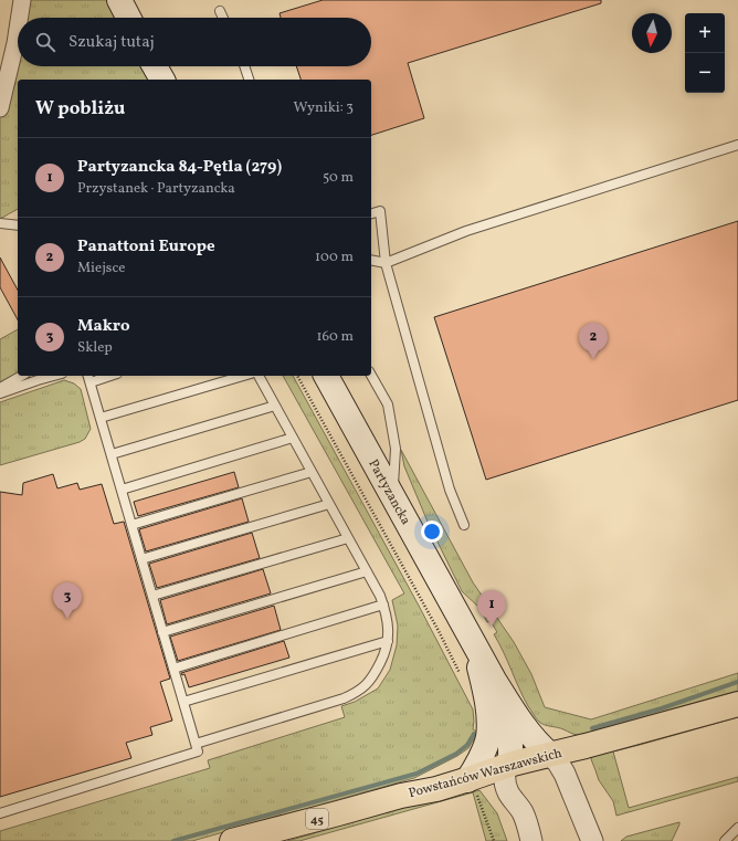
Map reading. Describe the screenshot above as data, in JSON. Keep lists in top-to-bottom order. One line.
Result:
{"streets":{"main road":["Partyzancka","Powstańców Warszawskich","45"]},"crossings":[["Partyzancka","Powstańców Warszawskich"]],"north":"bottom","page":{"map_buttons":["+","−"],"search":"Szukaj tutaj","heading":["W pobliżu","Wyniki: 3"],"list":[{"mark":"1","name":"Partyzancka 84-Pętla (279)","note":"Przystanek · Partyzancka","value":"50 m"},{"mark":"2","name":"Panattoni Europe","note":"Miejsce","value":"100 m"},{"mark":"3","name":"Makro","note":"Sklep","value":"160 m"}],"pins":["2","3","1"]}}
